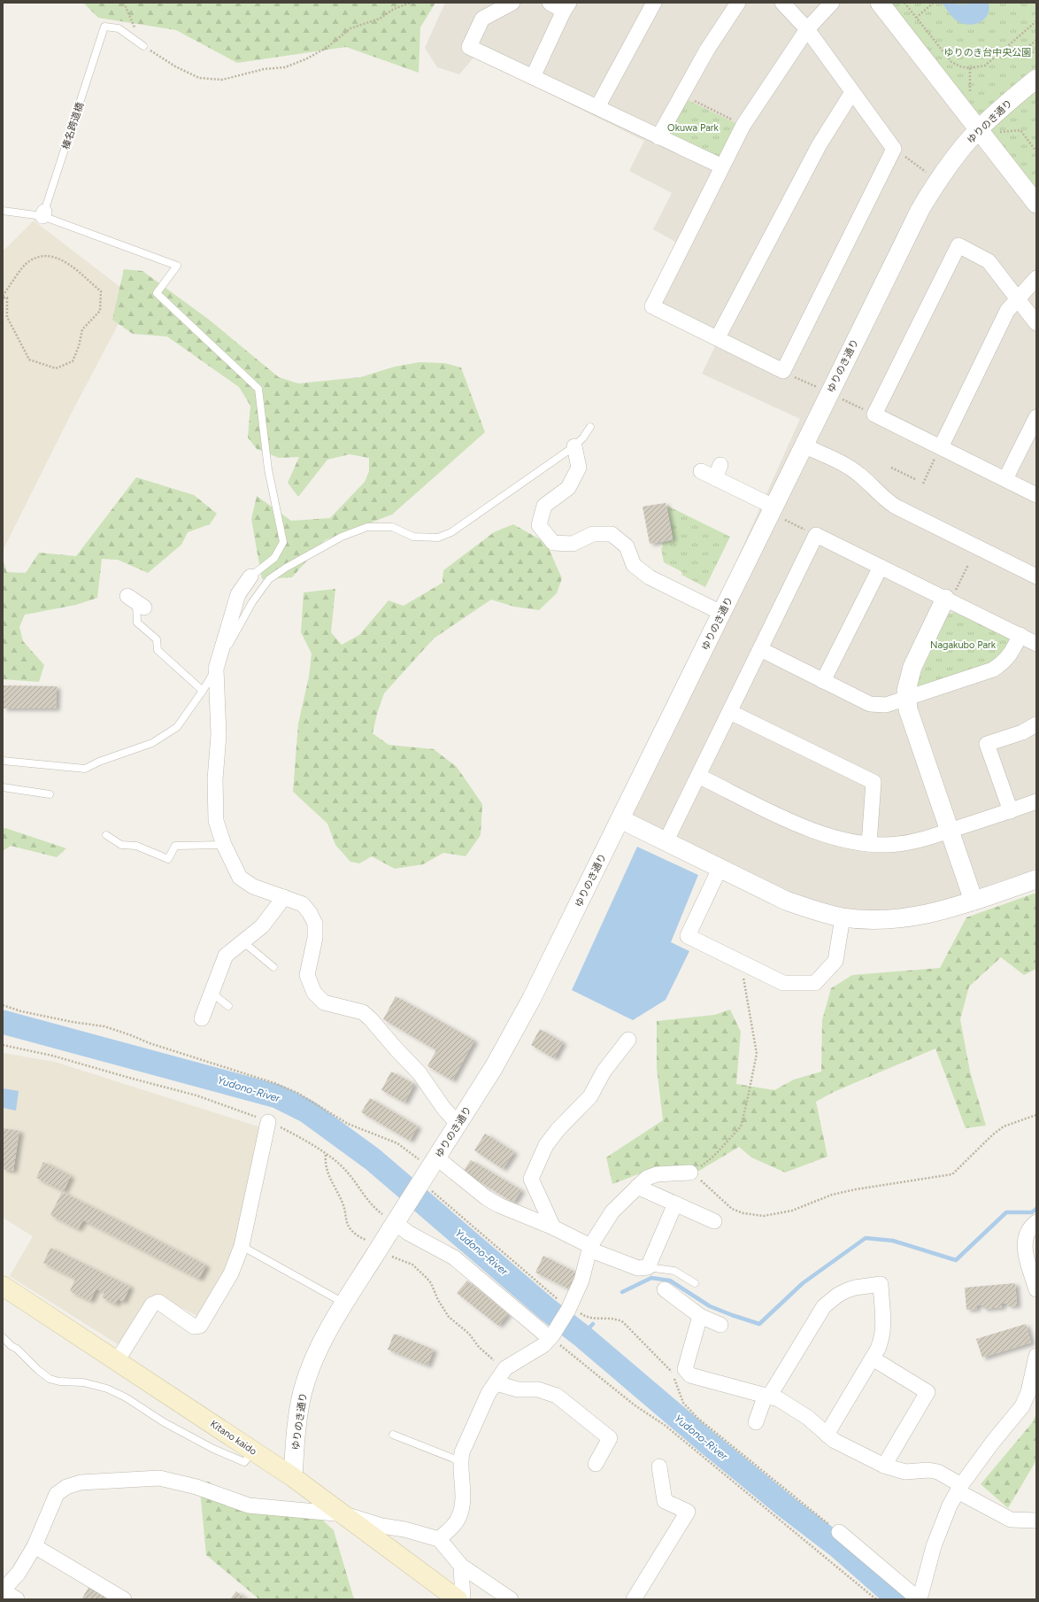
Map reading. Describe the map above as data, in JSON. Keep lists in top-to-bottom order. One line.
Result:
{"streets":{"main road":["Kitano kaido"],"street":["ゆりのき通り"],"lane":["榛名跨道橋"]},"crossings":[["ゆりのき通り","Kitano kaido"]],"water":["Yudono-River"],"parks":["ゆりのき台中央公園","Okuwa Park","Nagakubo Park"]}
